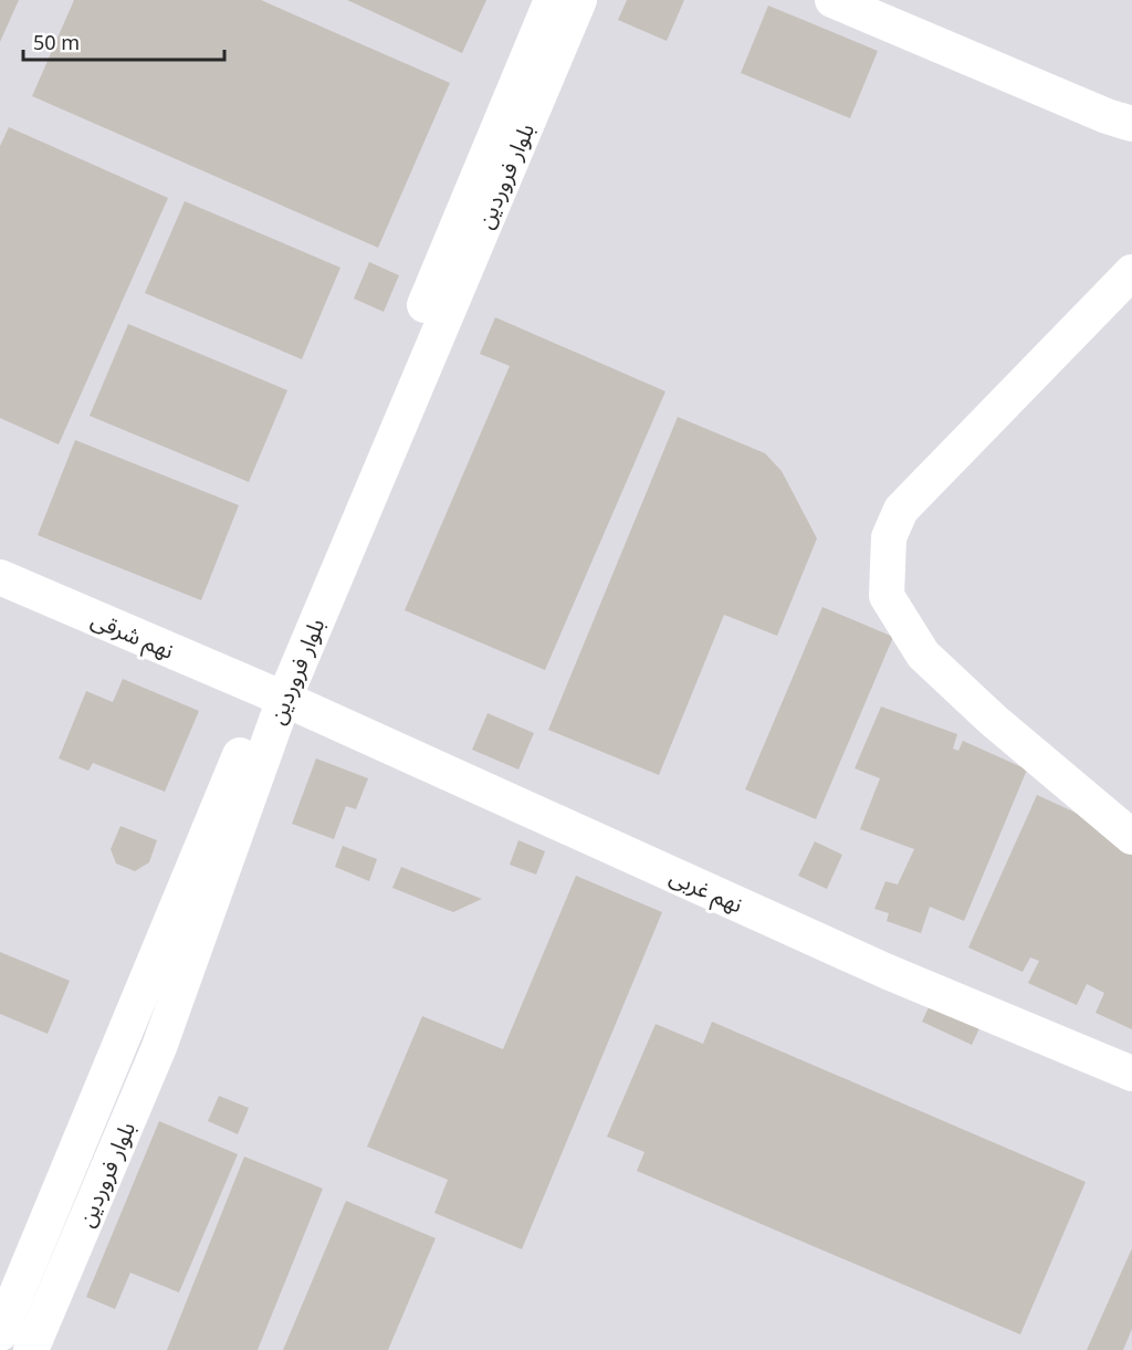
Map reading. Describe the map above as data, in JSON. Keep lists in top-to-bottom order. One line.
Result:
{"streets":{"street":["بلوار فروردین","نهم شرقی","نهم غربی"]},"crossings":[["بلوار فروردین","نهم شرقی"],["بلوار فروردین","نهم غربی"],["نهم شرقی","نهم غربی"]],"scale_bar":"50 m"}
